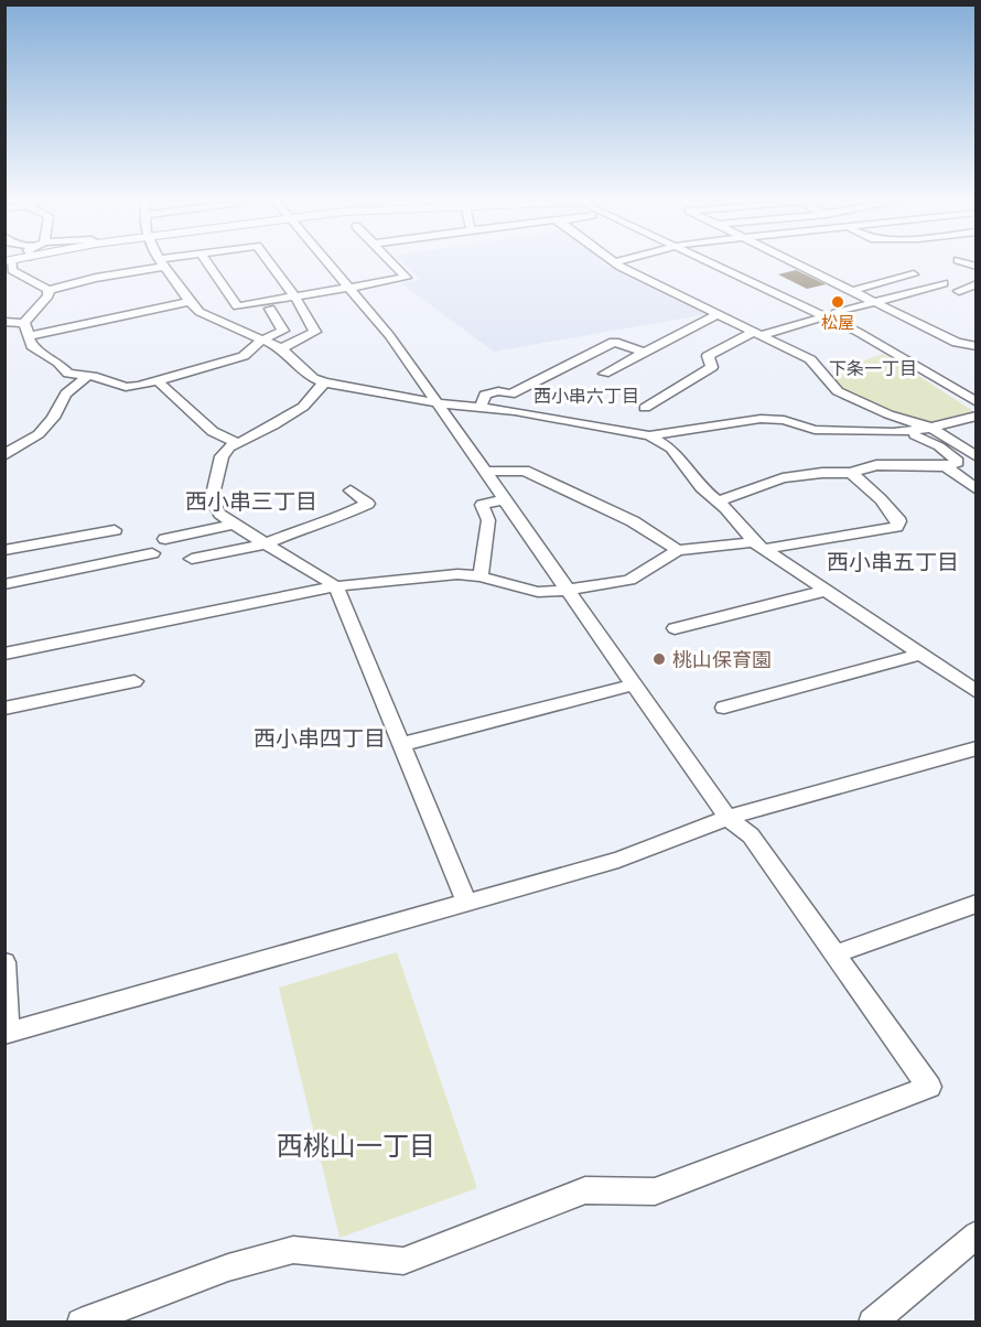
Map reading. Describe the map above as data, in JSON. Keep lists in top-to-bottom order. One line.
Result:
{"districts":["下条一丁目","西小串六丁目","西小串三丁目","西小串五丁目","西小串四丁目","西桃山一丁目"],"places":["松屋","桃山保育園"]}
